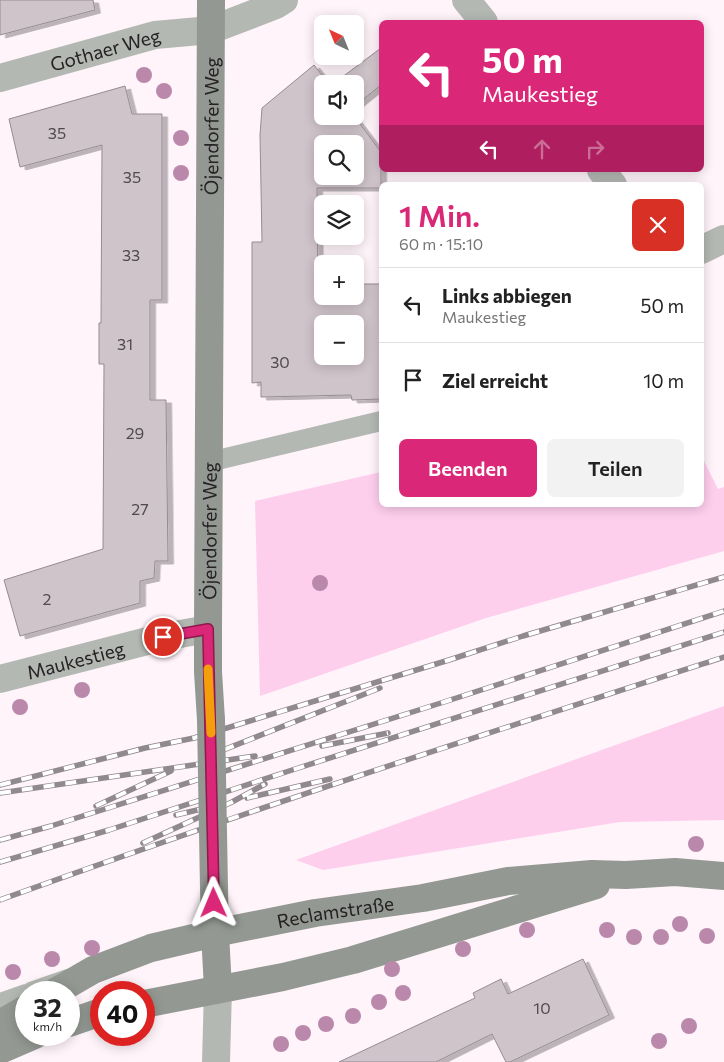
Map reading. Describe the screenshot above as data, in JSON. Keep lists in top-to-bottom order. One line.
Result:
{"streets":{"street":["Gothaer Weg","Öjendorfer Weg","Maukestieg","Reclamstraße"]},"crossings":[["Gothaer Weg","Öjendorfer Weg"],["Öjendorfer Weg","Maukestieg"],["Öjendorfer Weg","Reclamstraße"]],"house_numbers":["35","35","33","31","30","29","27","2","10"],"north":"top left","page":{"map_buttons":["+","−"],"turn":["50 m","Maukestieg"],"heading":["1 Min.","60 m · 15:10"],"list":[{"name":"Links abbiegen","note":"Maukestieg","value":"50 m"},{"name":"Ziel erreicht","value":"10 m"}],"buttons":["Beenden","Teilen"],"speed":"32 km/h","limit":"40"}}
